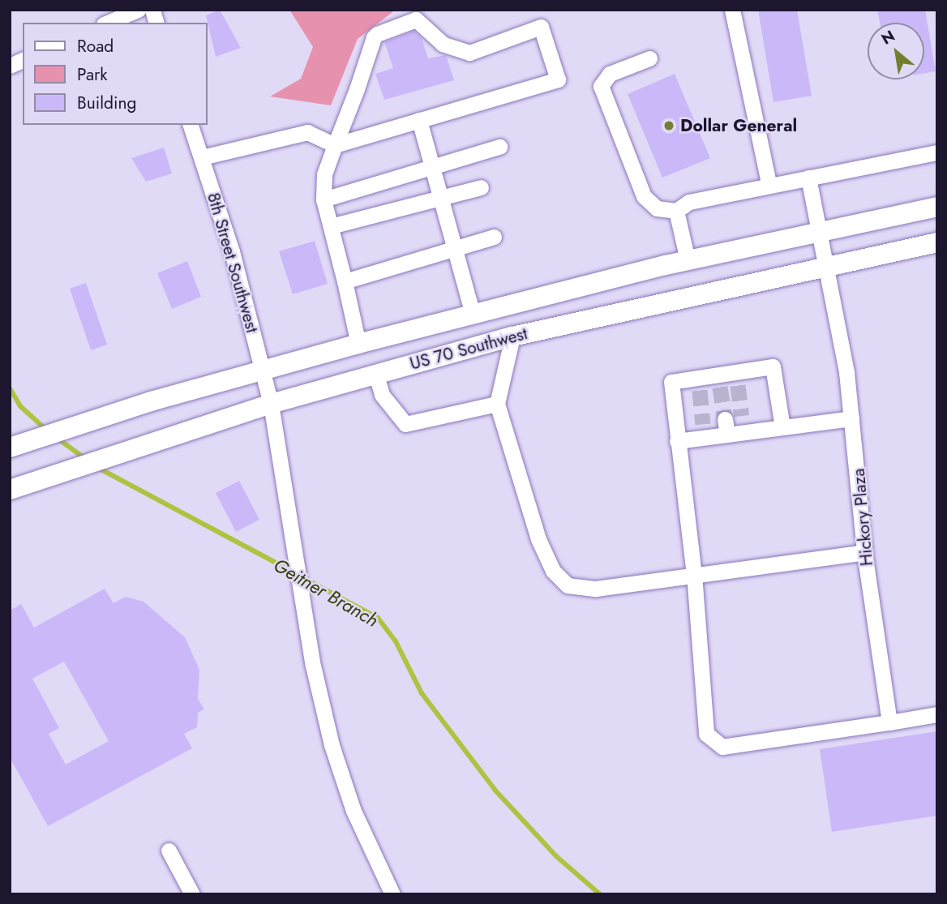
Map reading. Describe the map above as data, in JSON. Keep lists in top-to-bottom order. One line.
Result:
{"streets":{"main road":["US 70 Southwest"],"street":["8th Street Southwest","Hickory Plaza"]},"crossings":[["8th Street Southwest","US 70 Southwest"],["US 70 Southwest","Hickory Plaza"]],"water":["Geitner Branch"],"places":["Dollar General"],"legend":["Road","Park","Building"],"north":"top left"}
